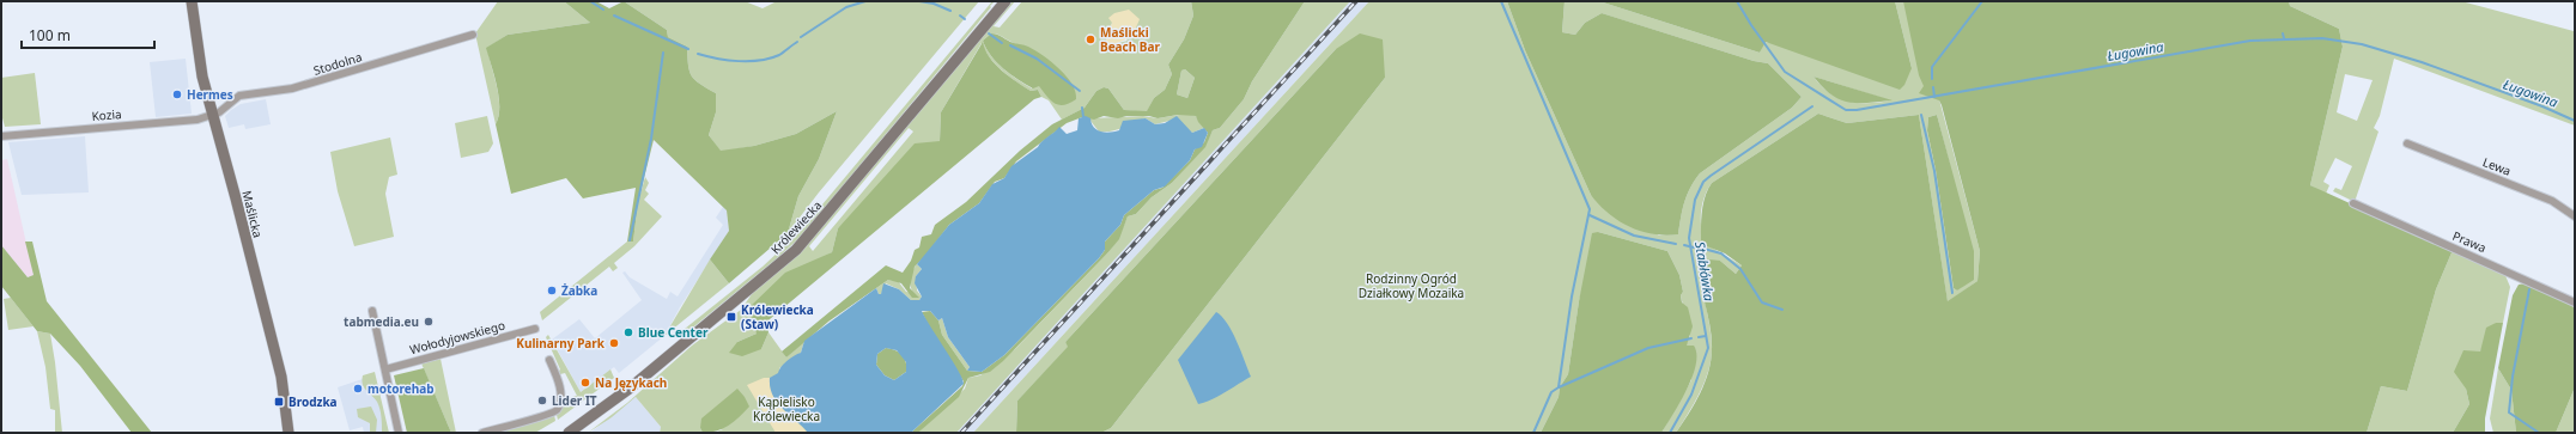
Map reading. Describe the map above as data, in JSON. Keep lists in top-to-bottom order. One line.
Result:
{"streets":{"street":["Stodolna","Kozia","Lewa","Maślicka","Królewiecka","Prawa","Wołodyjowskiego"]},"crossings":[["Stodolna","Kozia"],["Stodolna","Maślicka"],["Kozia","Maślicka"]],"water":["Ługowina","Stabłówka"],"parks":["Rodzinny Ogród Działkowy Mozaika","Kąpielisko Królewiecka"],"places":{"other":["Maślicki Beach Bar","Hermes","Żabka","tabmedia.eu","Blue Center","Kulinarny Park","Na Językach","motorehab","Lider IT"],"transit":["Królewiecka (Staw)","Brodzka"]},"scale_bar":"100 m"}
